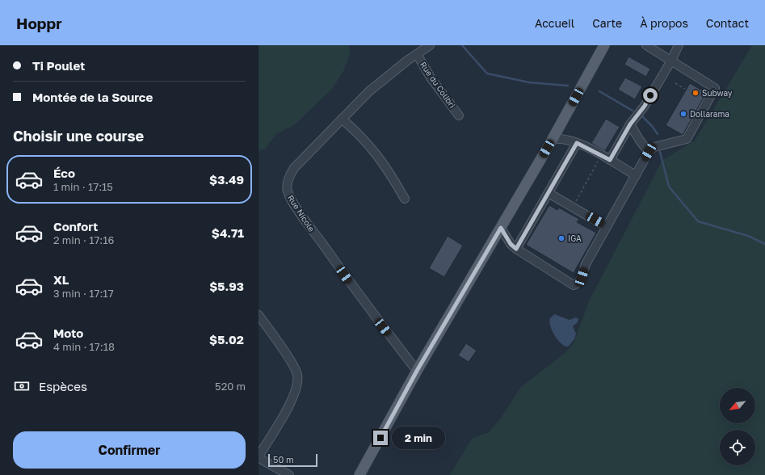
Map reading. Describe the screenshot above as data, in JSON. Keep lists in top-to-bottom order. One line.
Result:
{"streets":{"street":["Rue du Colibri","Rue Nicole"]},"crossings":[["Rue du Colibri","Rue Nicole"]],"places":["Subway","Dollarama","IGA"],"scale_bar":"50 m","north":"bottom left","page":{"header":"Hoppr","nav":["Accueil","Carte","À propos","Contact"],"banner":["Ti Poulet","Montée de la Source"],"heading":"Choisir une course","list":[{"name":"Éco","note":"1 min · 17:15","value":"$3.49"},{"name":"Confort","note":"2 min · 17:16","value":"$4.71"},{"name":"XL","note":"3 min · 17:17","value":"$5.93"},{"name":"Moto","note":"4 min · 17:18","value":"$5.02"}],"pay":["Espèces","520 m"],"buttons":"Confirmer","bubble":"2 min","scale":"50 m"}}
